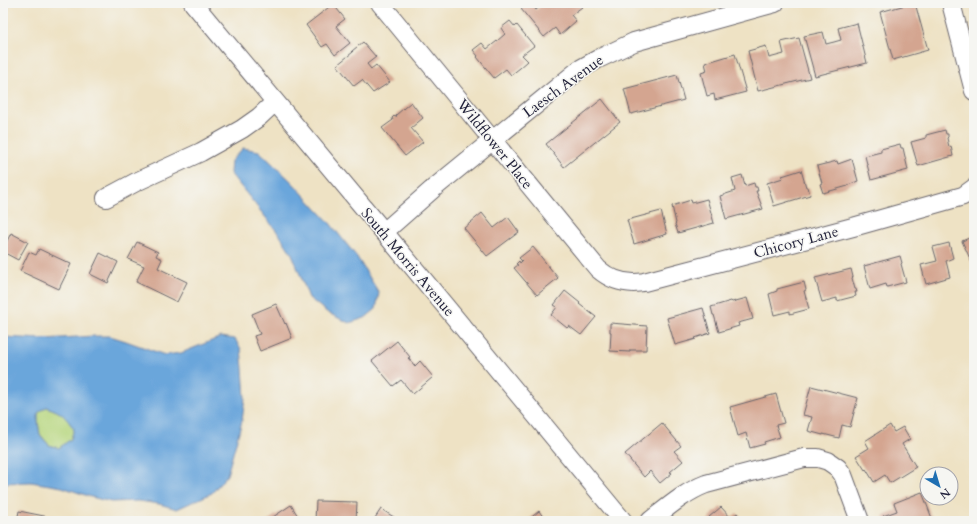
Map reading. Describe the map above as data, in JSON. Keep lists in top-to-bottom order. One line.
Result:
{"streets":{"street":["Laesch Avenue","Wildflower Place","Chicory Lane","South Morris Avenue"]},"crossings":[["Laesch Avenue","Wildflower Place"],["Laesch Avenue","South Morris Avenue"],["Wildflower Place","Chicory Lane"]],"north":"bottom right"}
